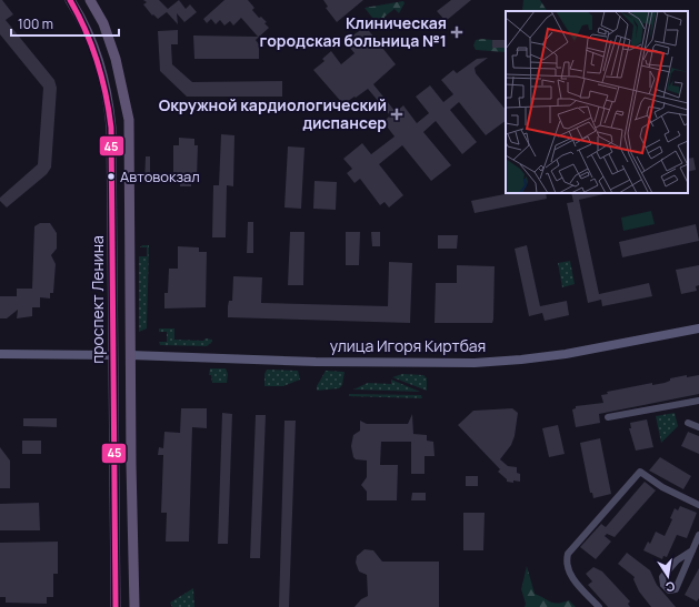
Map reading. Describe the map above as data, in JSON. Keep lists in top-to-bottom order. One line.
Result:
{"streets":{"main road":["проспект Ленина","улица Игоря Киртбая"]},"crossings":[["проспект Ленина","улица Игоря Киртбая"]],"places":{"health":["Клиническая городская больница №1","Окружной кардиологический диспансер"],"other":["Автовокзал"]},"lines":["transit line 45"],"scale_bar":"100 m","north":"bottom"}
